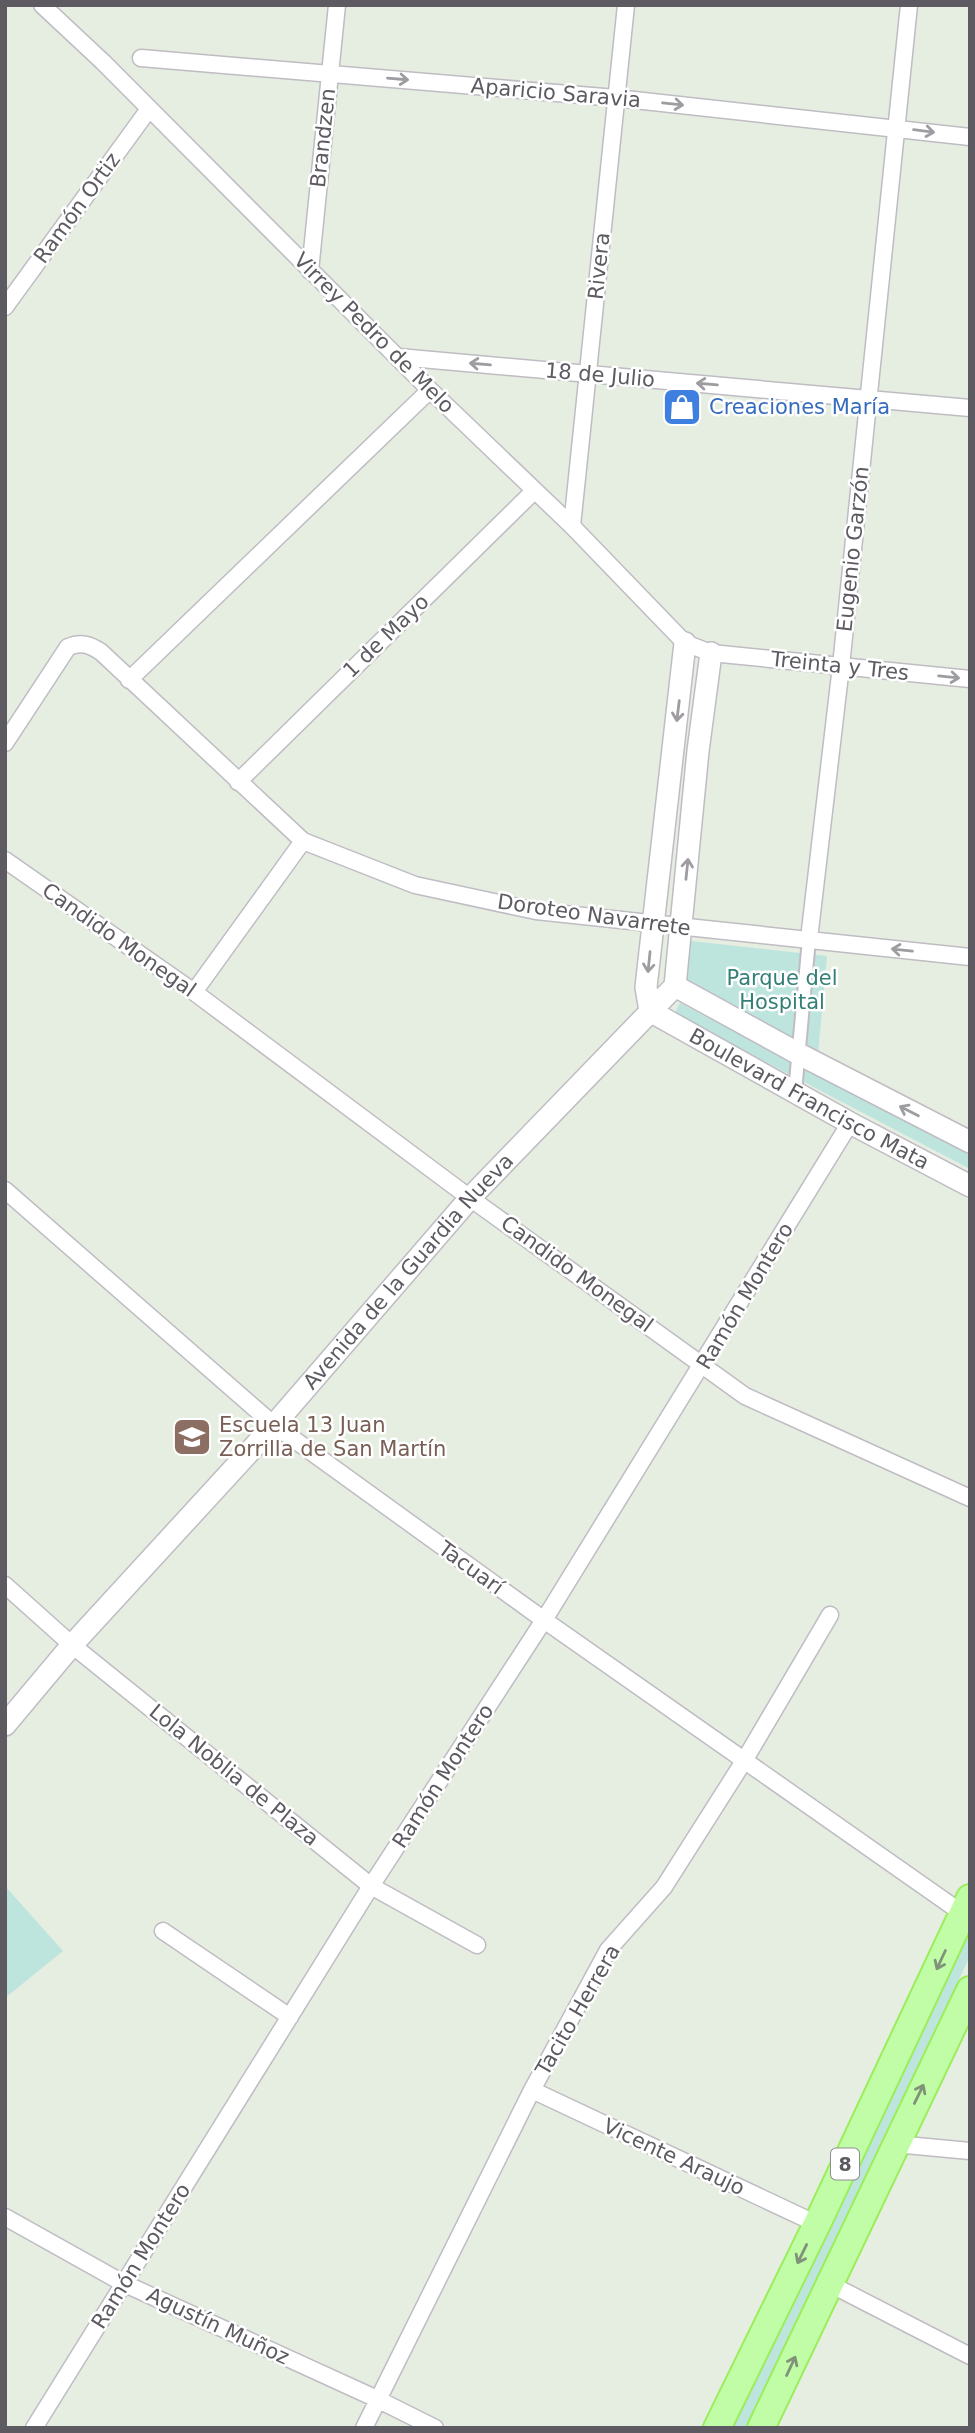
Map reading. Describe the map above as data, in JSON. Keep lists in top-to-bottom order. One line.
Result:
{"streets":{"main road":["8"],"street":["Aparicio Saravia","Brandzen","Ramón Ortiz","Rivera","Virrey Pedro de Melo","18 de Julio","Eugenio Garzón","1 de Mayo","Treinta y Tres","Doroteo Navarrete","Candido Monegal","Boulevard Francisco Mata","Avenida de la Guardia Nueva","Ramón Montero","Tacuarí","Lola Noblia de Plaza","Tacito Herrera","Vicente Araujo","Agustín Muñoz"]},"crossings":[["Aparicio Saravia","Brandzen"],["Aparicio Saravia","Rivera"],["Aparicio Saravia","Eugenio Garzón"],["Brandzen","Virrey Pedro de Melo"],["Ramón Ortiz","Virrey Pedro de Melo"],["Rivera","Virrey Pedro de Melo"],["Rivera","18 de Julio"],["Virrey Pedro de Melo","18 de Julio"],["Virrey Pedro de Melo","1 de Mayo"],["Virrey Pedro de Melo","Treinta y Tres"],["18 de Julio","Eugenio Garzón"],["Eugenio Garzón","Treinta y Tres"],["Eugenio Garzón","Doroteo Navarrete"],["Eugenio Garzón","Boulevard Francisco Mata"],["1 de Mayo","Doroteo Navarrete"],["Candido Monegal","Avenida de la Guardia Nueva"],["Candido Monegal","Ramón Montero"],["Boulevard Francisco Mata","Avenida de la Guardia Nueva"],["Boulevard Francisco Mata","Ramón Montero"],["Avenida de la Guardia Nueva","Tacuarí"],["Avenida de la Guardia Nueva","Lola Noblia de Plaza"],["Ramón Montero","Tacuarí"],["Ramón Montero","Lola Noblia de Plaza"],["Ramón Montero","Agustín Muñoz"],["Tacuarí","Tacito Herrera"],["Tacuarí","8"],["Tacito Herrera","Vicente Araujo"],["Tacito Herrera","Agustín Muñoz"],["Vicente Araujo","8"]],"one_way":["Aparicio Saravia","18 de Julio","Treinta y Tres"],"parks":["Parque del Hospital"],"places":{"shop":["Creaciones María"],"school or university":["Escuela 13 Juan Zorrilla de San Martín"]}}
